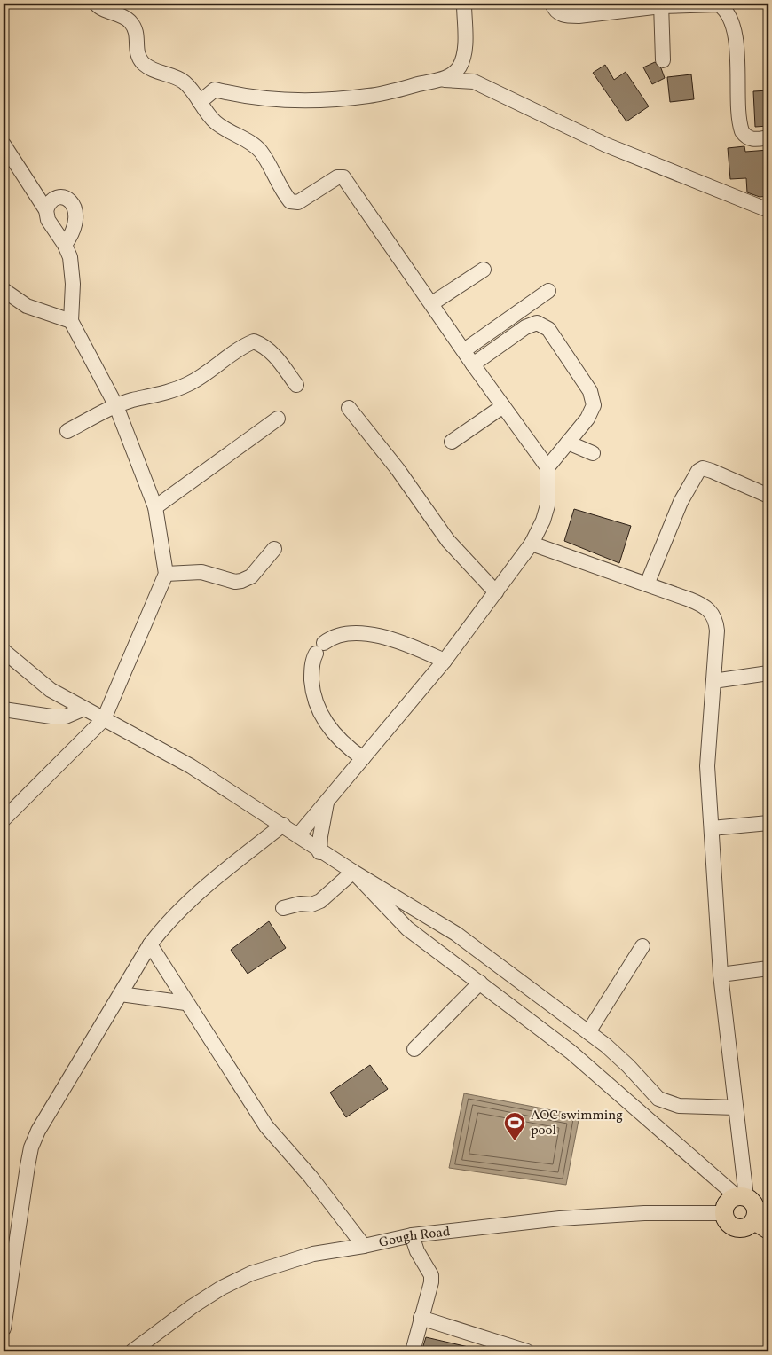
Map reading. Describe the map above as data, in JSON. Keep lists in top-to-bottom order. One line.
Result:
{"streets":{"street":["Gough Road"]},"places":{"sports":["AOC swimming pool"]}}
